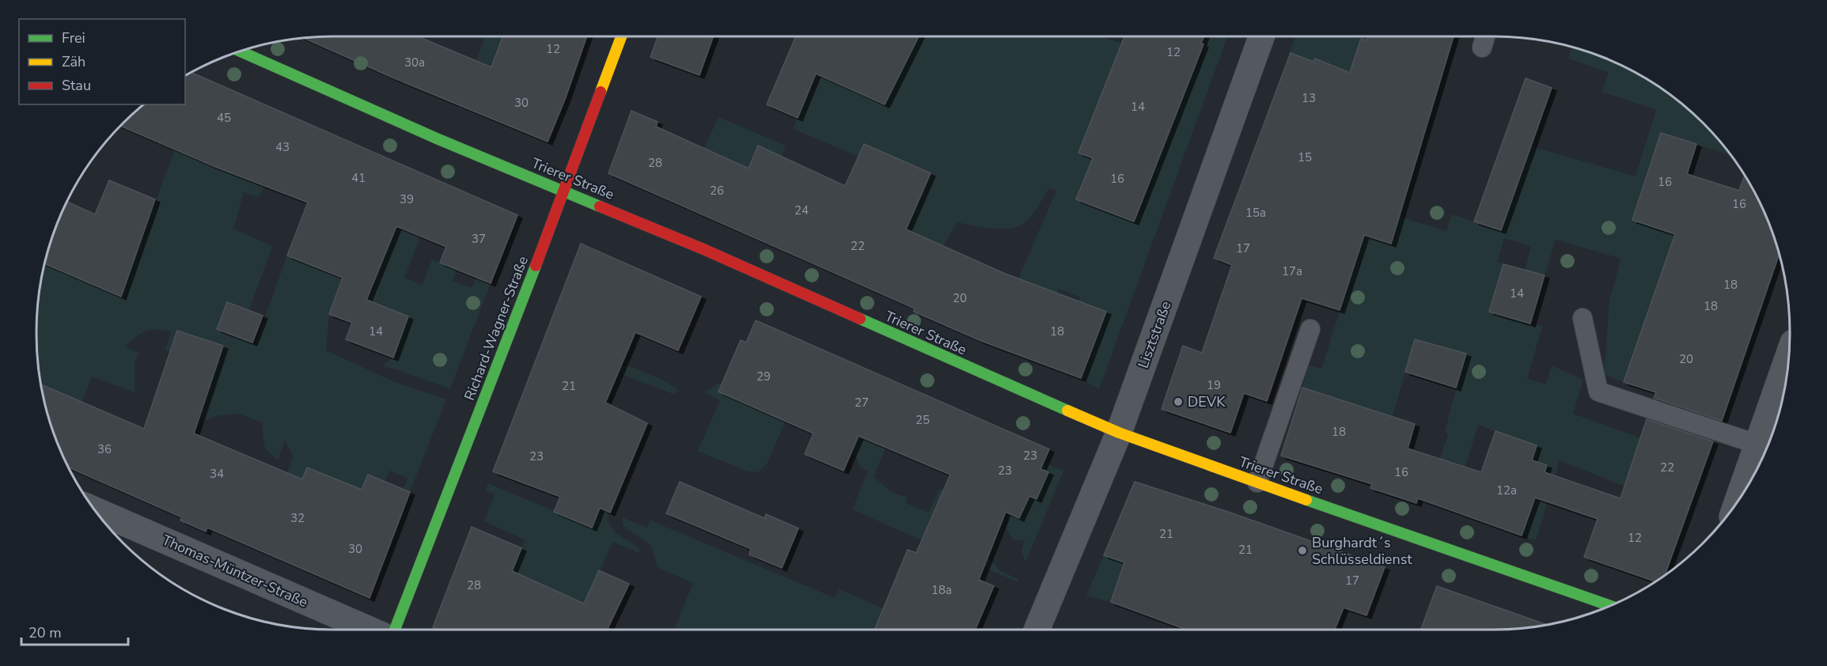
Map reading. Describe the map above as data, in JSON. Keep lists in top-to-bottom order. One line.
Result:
{"streets":{"street":["Trierer Straße","Richard-Wagner-Straße","Lisztstraße","Thomas-Müntzer-Straße"]},"crossings":[["Trierer Straße","Richard-Wagner-Straße"],["Trierer Straße","Lisztstraße"]],"places":["DEVK","Burghardt´s Schlüsseldienst"],"house_numbers":["12","12","30a","13","30","14","45","43","15","28","41","16","16","26","39","16","24","15a","37","22","17","17a","18","14","20","18","14","18","20","29","19","21","27","25","18","36","23","23","22","23","16","34","12a","32","21","12","30","21","17","28","18a"],"legend":["Frei","Zäh","Stau"],"scale_bar":"20 m"}
